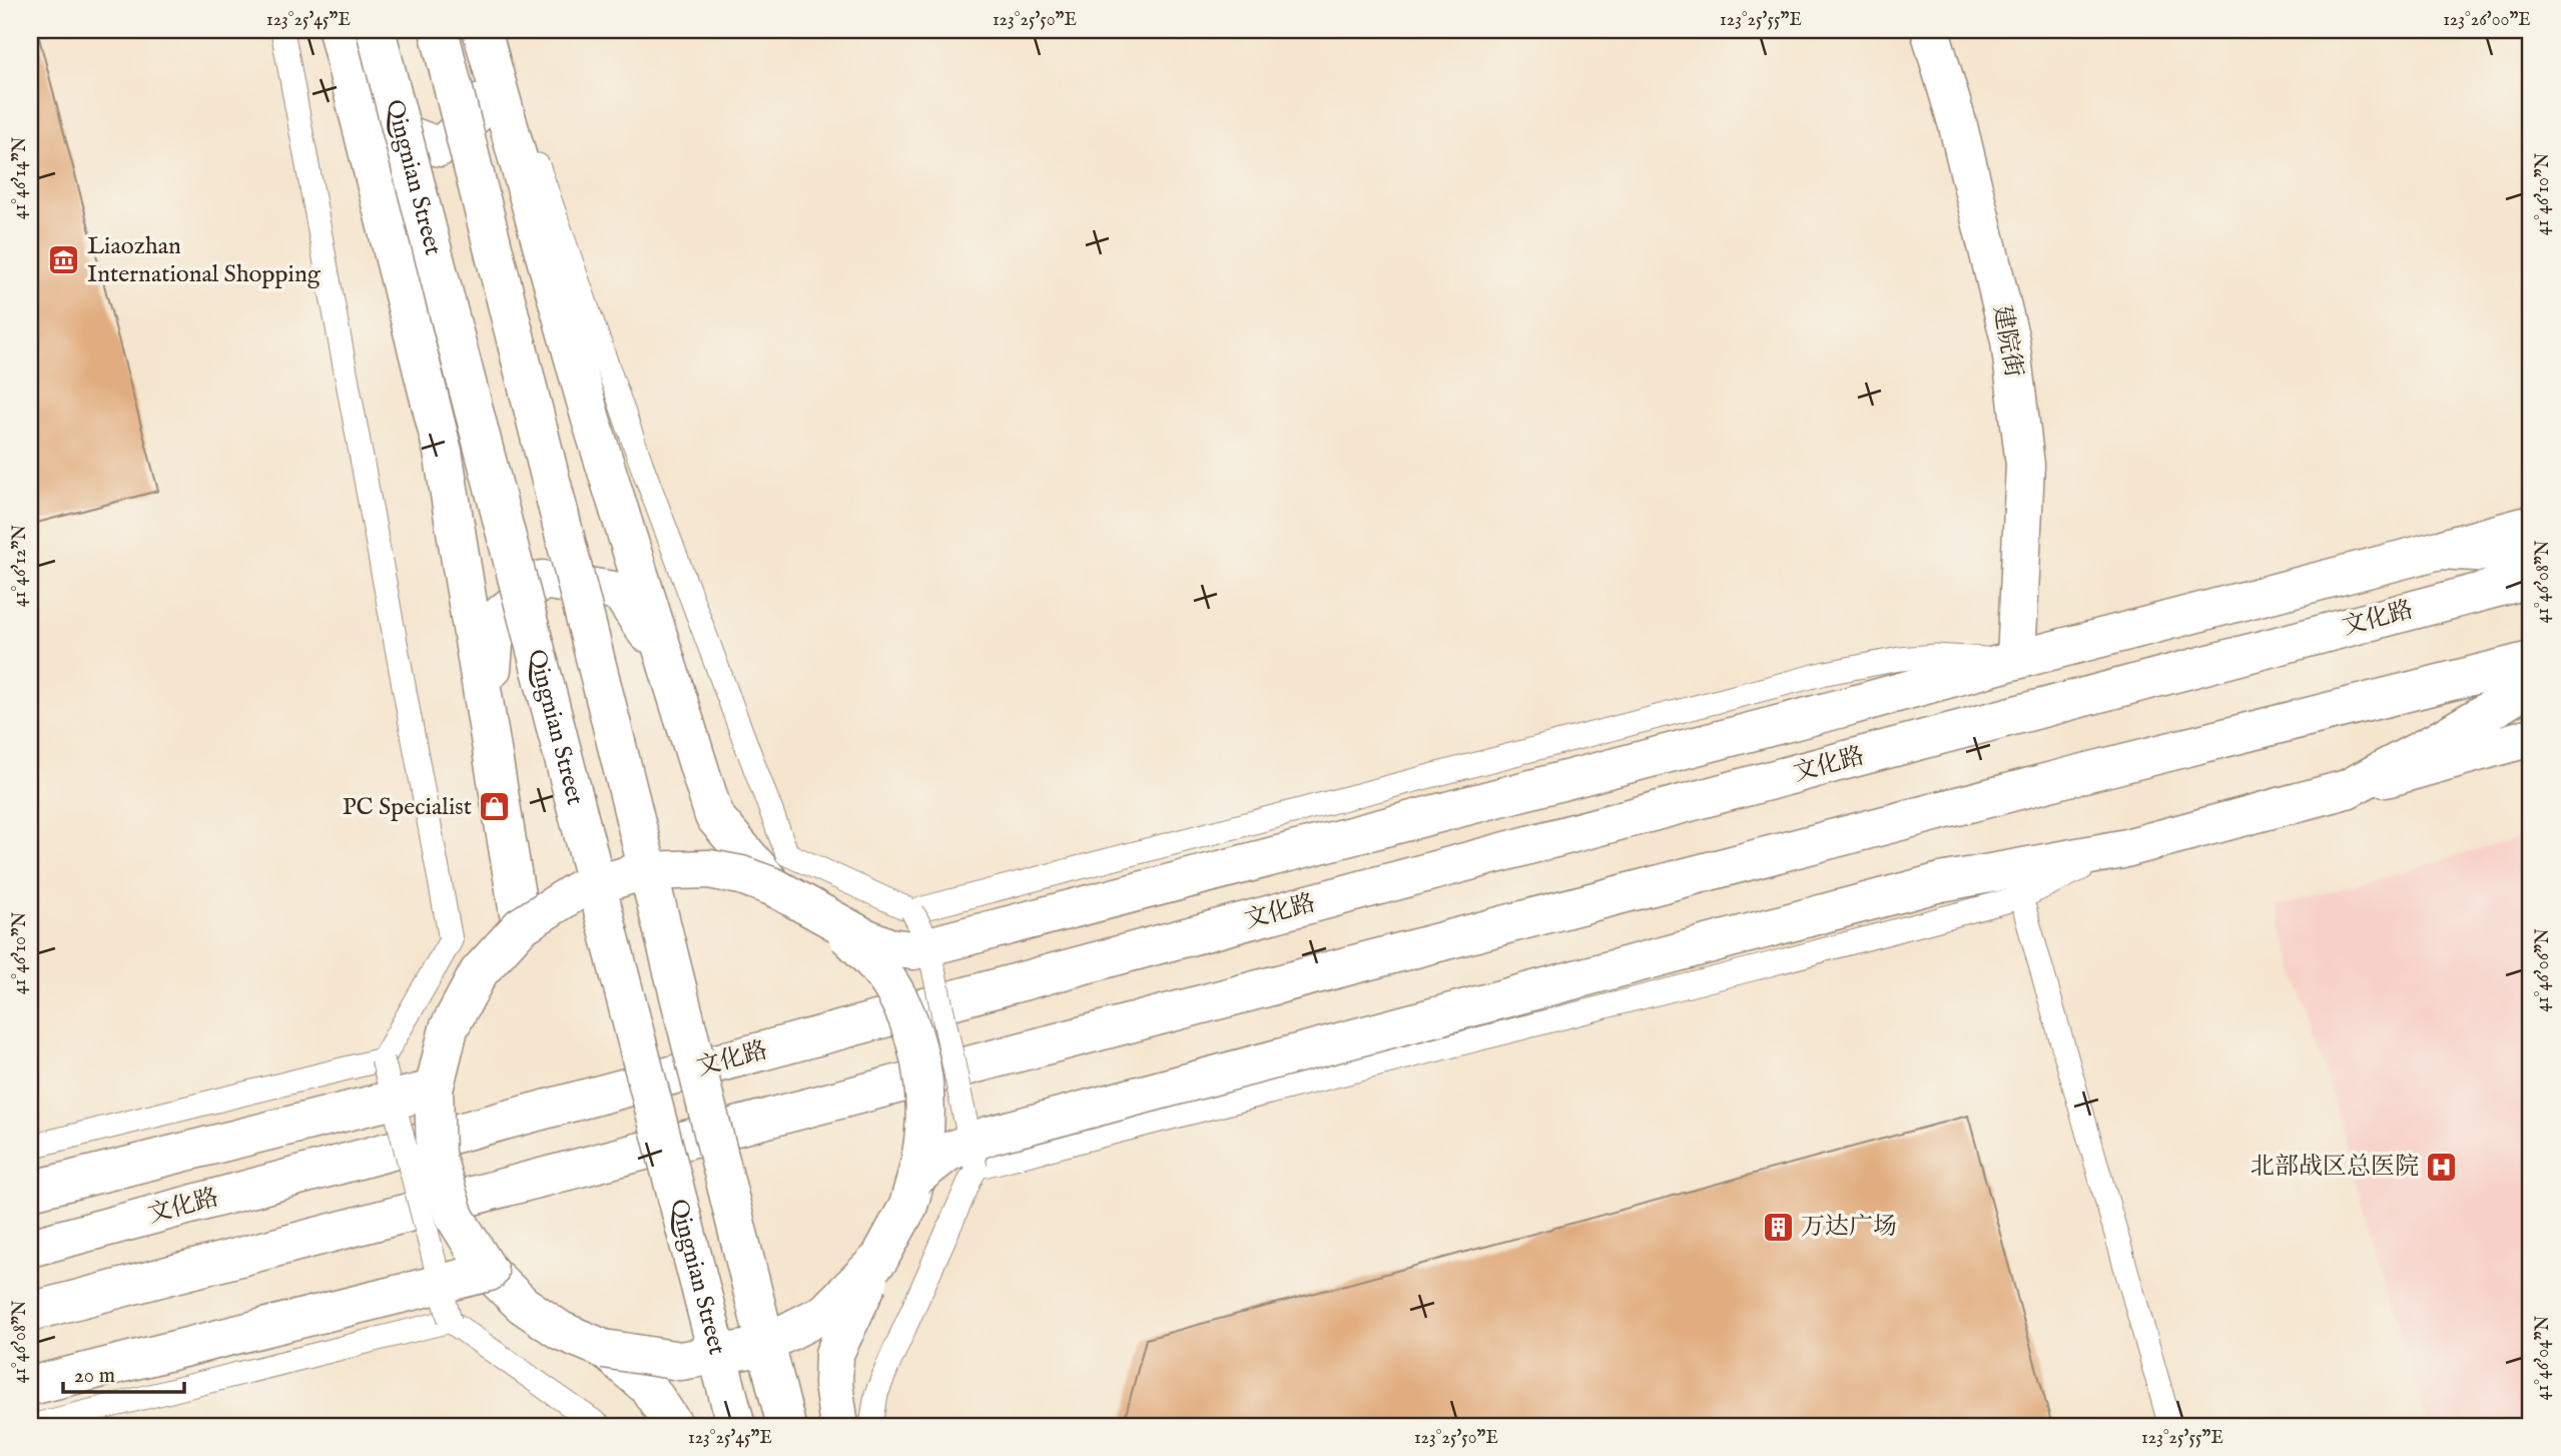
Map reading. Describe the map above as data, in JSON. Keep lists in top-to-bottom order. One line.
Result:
{"streets":{"main road":["Qingnian Street","建院街","文化路"]},"places":{"museum":["Liaozhan International Shopping"],"shop":["PC Specialist"],"hospital":["北部战区总医院"],"building":["万达广场"]},"scale_bar":"20 m","coordinates":["123°25'45\"E","123°25'50\"E","123°25'55\"E","123°26'00\"E","41°46'14\"N","41°46'10\"N","41°46'12\"N","41°46'08\"N","41°46'06\"N","41°46'04\"N"]}
